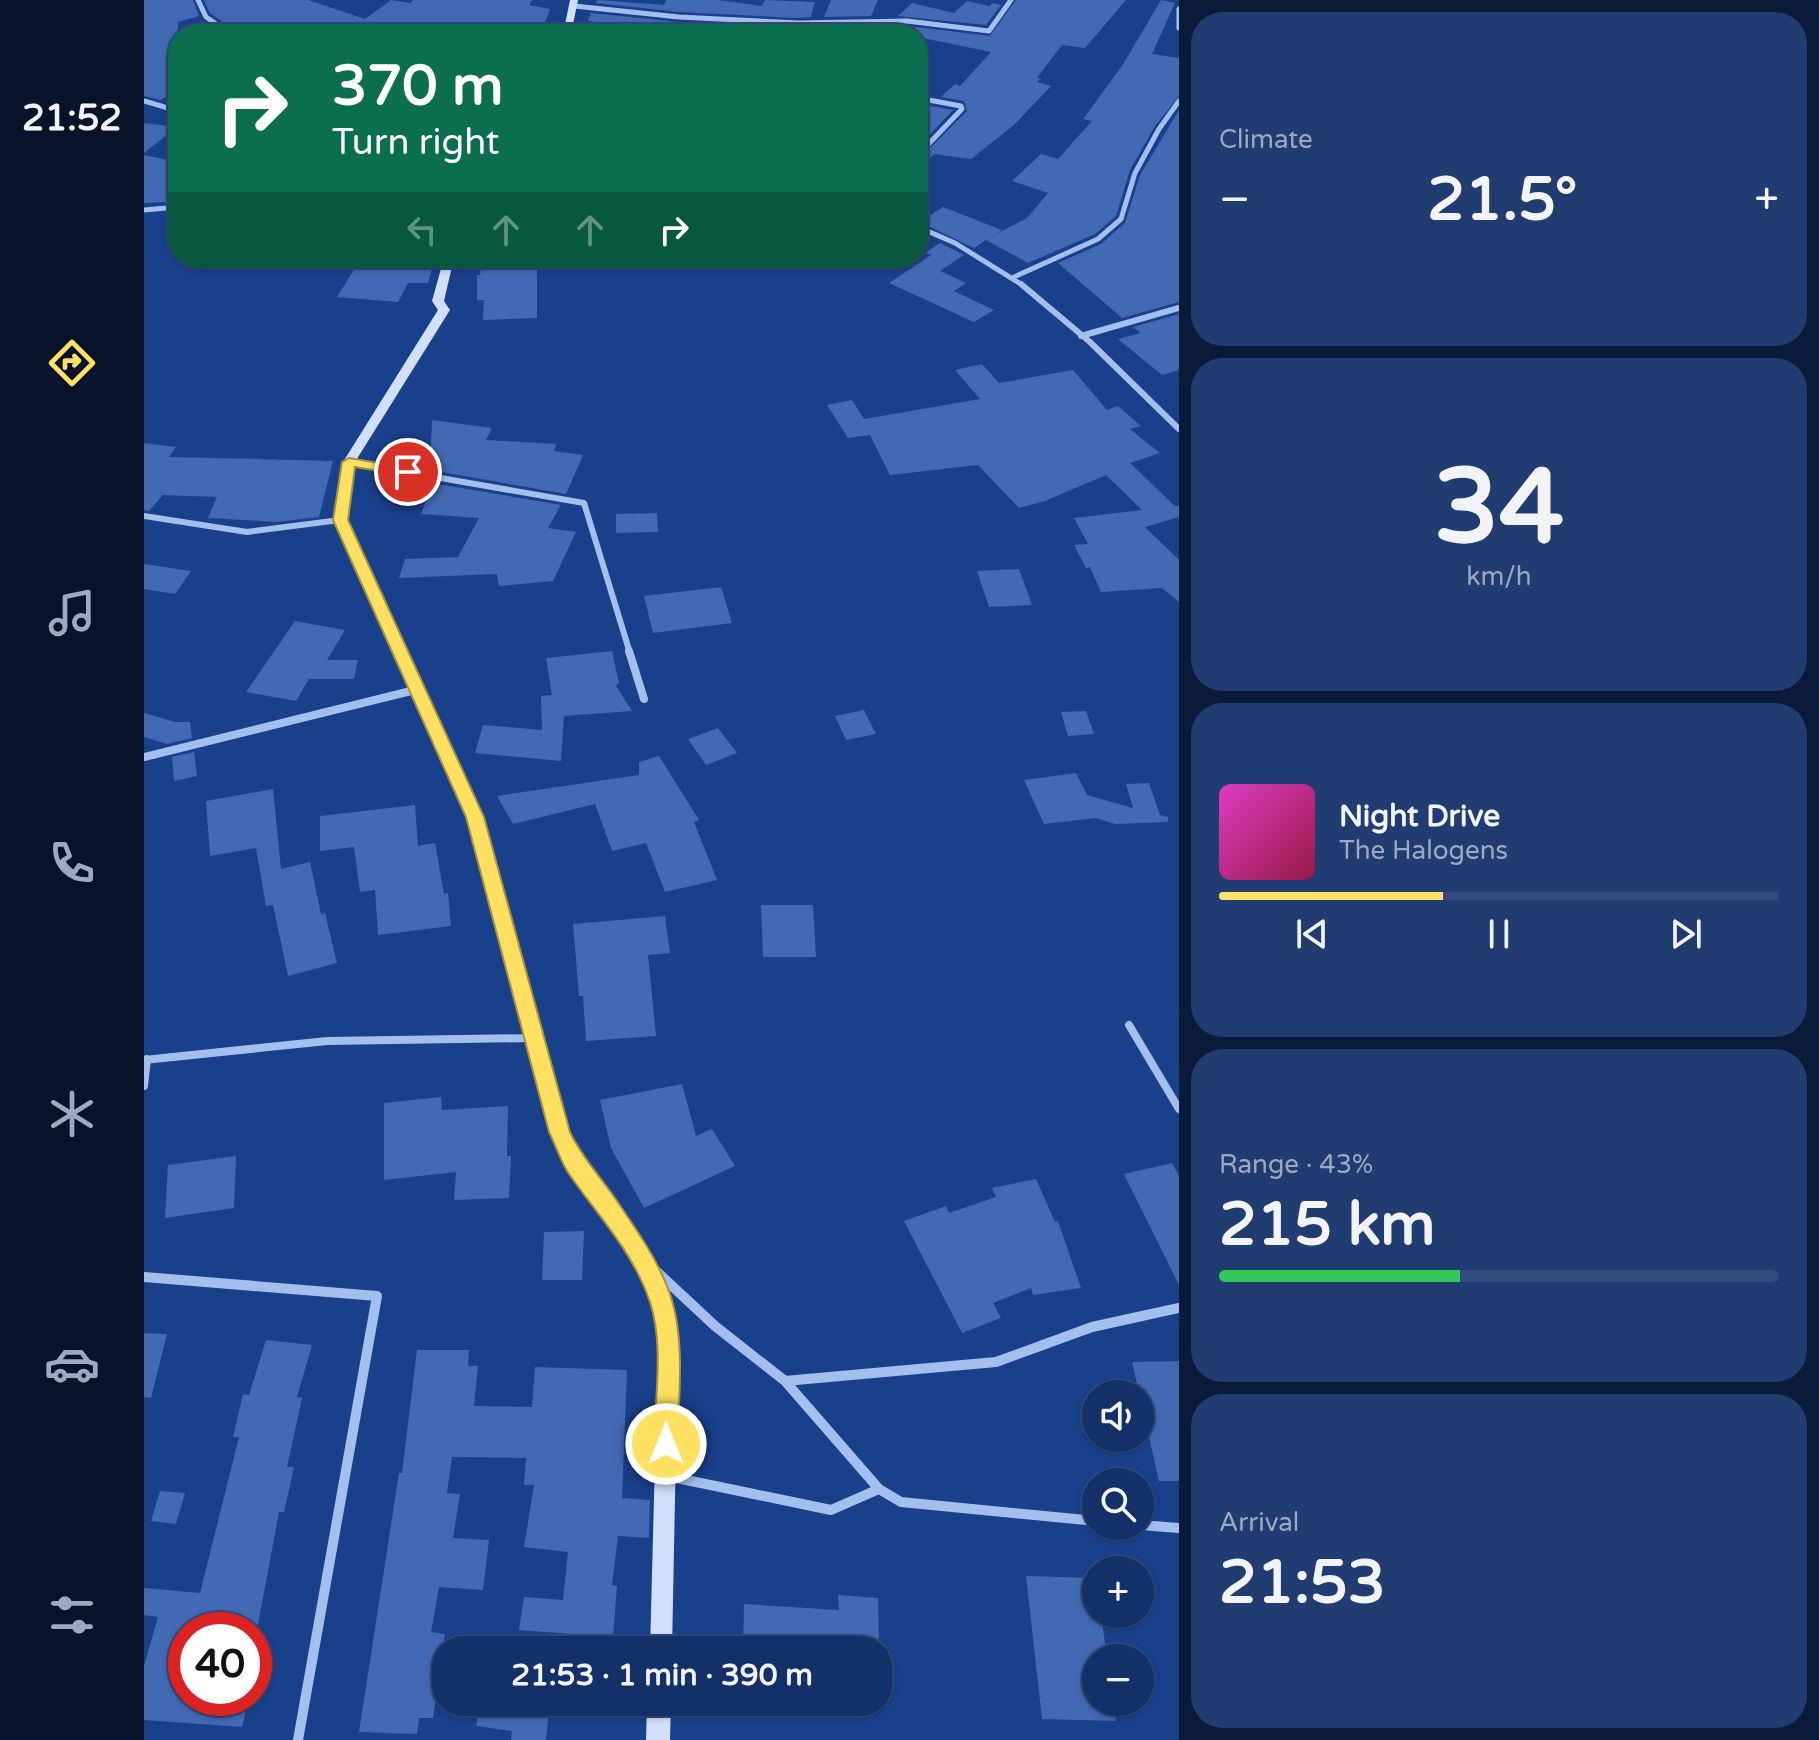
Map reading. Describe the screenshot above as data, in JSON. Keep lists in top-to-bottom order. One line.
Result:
{"page":{"tabs":"21:52","tile":["Climate",["34","km/h"],["Range · 43%","215 km"],["Arrival","21:53"]],"turn":["370 m","Turn right"],"heat":["−","21.5°","+"],"song":["Night Drive","The Halogens"],"map_buttons":["+","−"],"limit":"40","trip":"21:53 · 1 min · 390 m"}}
